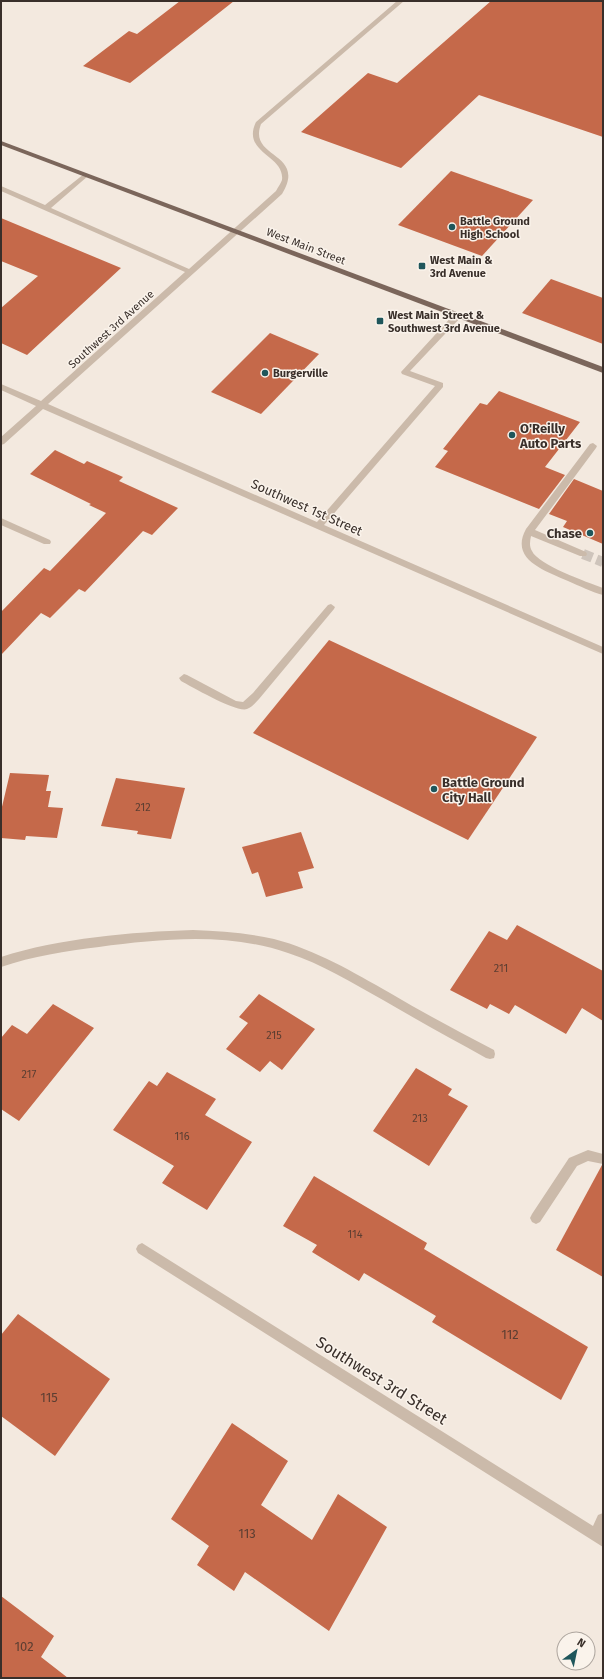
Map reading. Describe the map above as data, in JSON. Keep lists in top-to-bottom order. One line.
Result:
{"streets":{"main road":["West Main Street"],"street":["Southwest 3rd Avenue","Southwest 1st Street","Southwest 3rd Street"]},"crossings":[["West Main Street","Southwest 3rd Avenue"],["Southwest 3rd Avenue","Southwest 1st Street"]],"places":{"other":["Battle Ground High School","Burgerville","O'Reilly Auto Parts","Chase","Battle Ground City Hall"],"transit":["West Main & 3rd Avenue","West Main Street & Southwest 3rd Avenue"]},"house_numbers":["212","211","215","217","213","116","114","112","115","113","102"],"north":"top right"}
